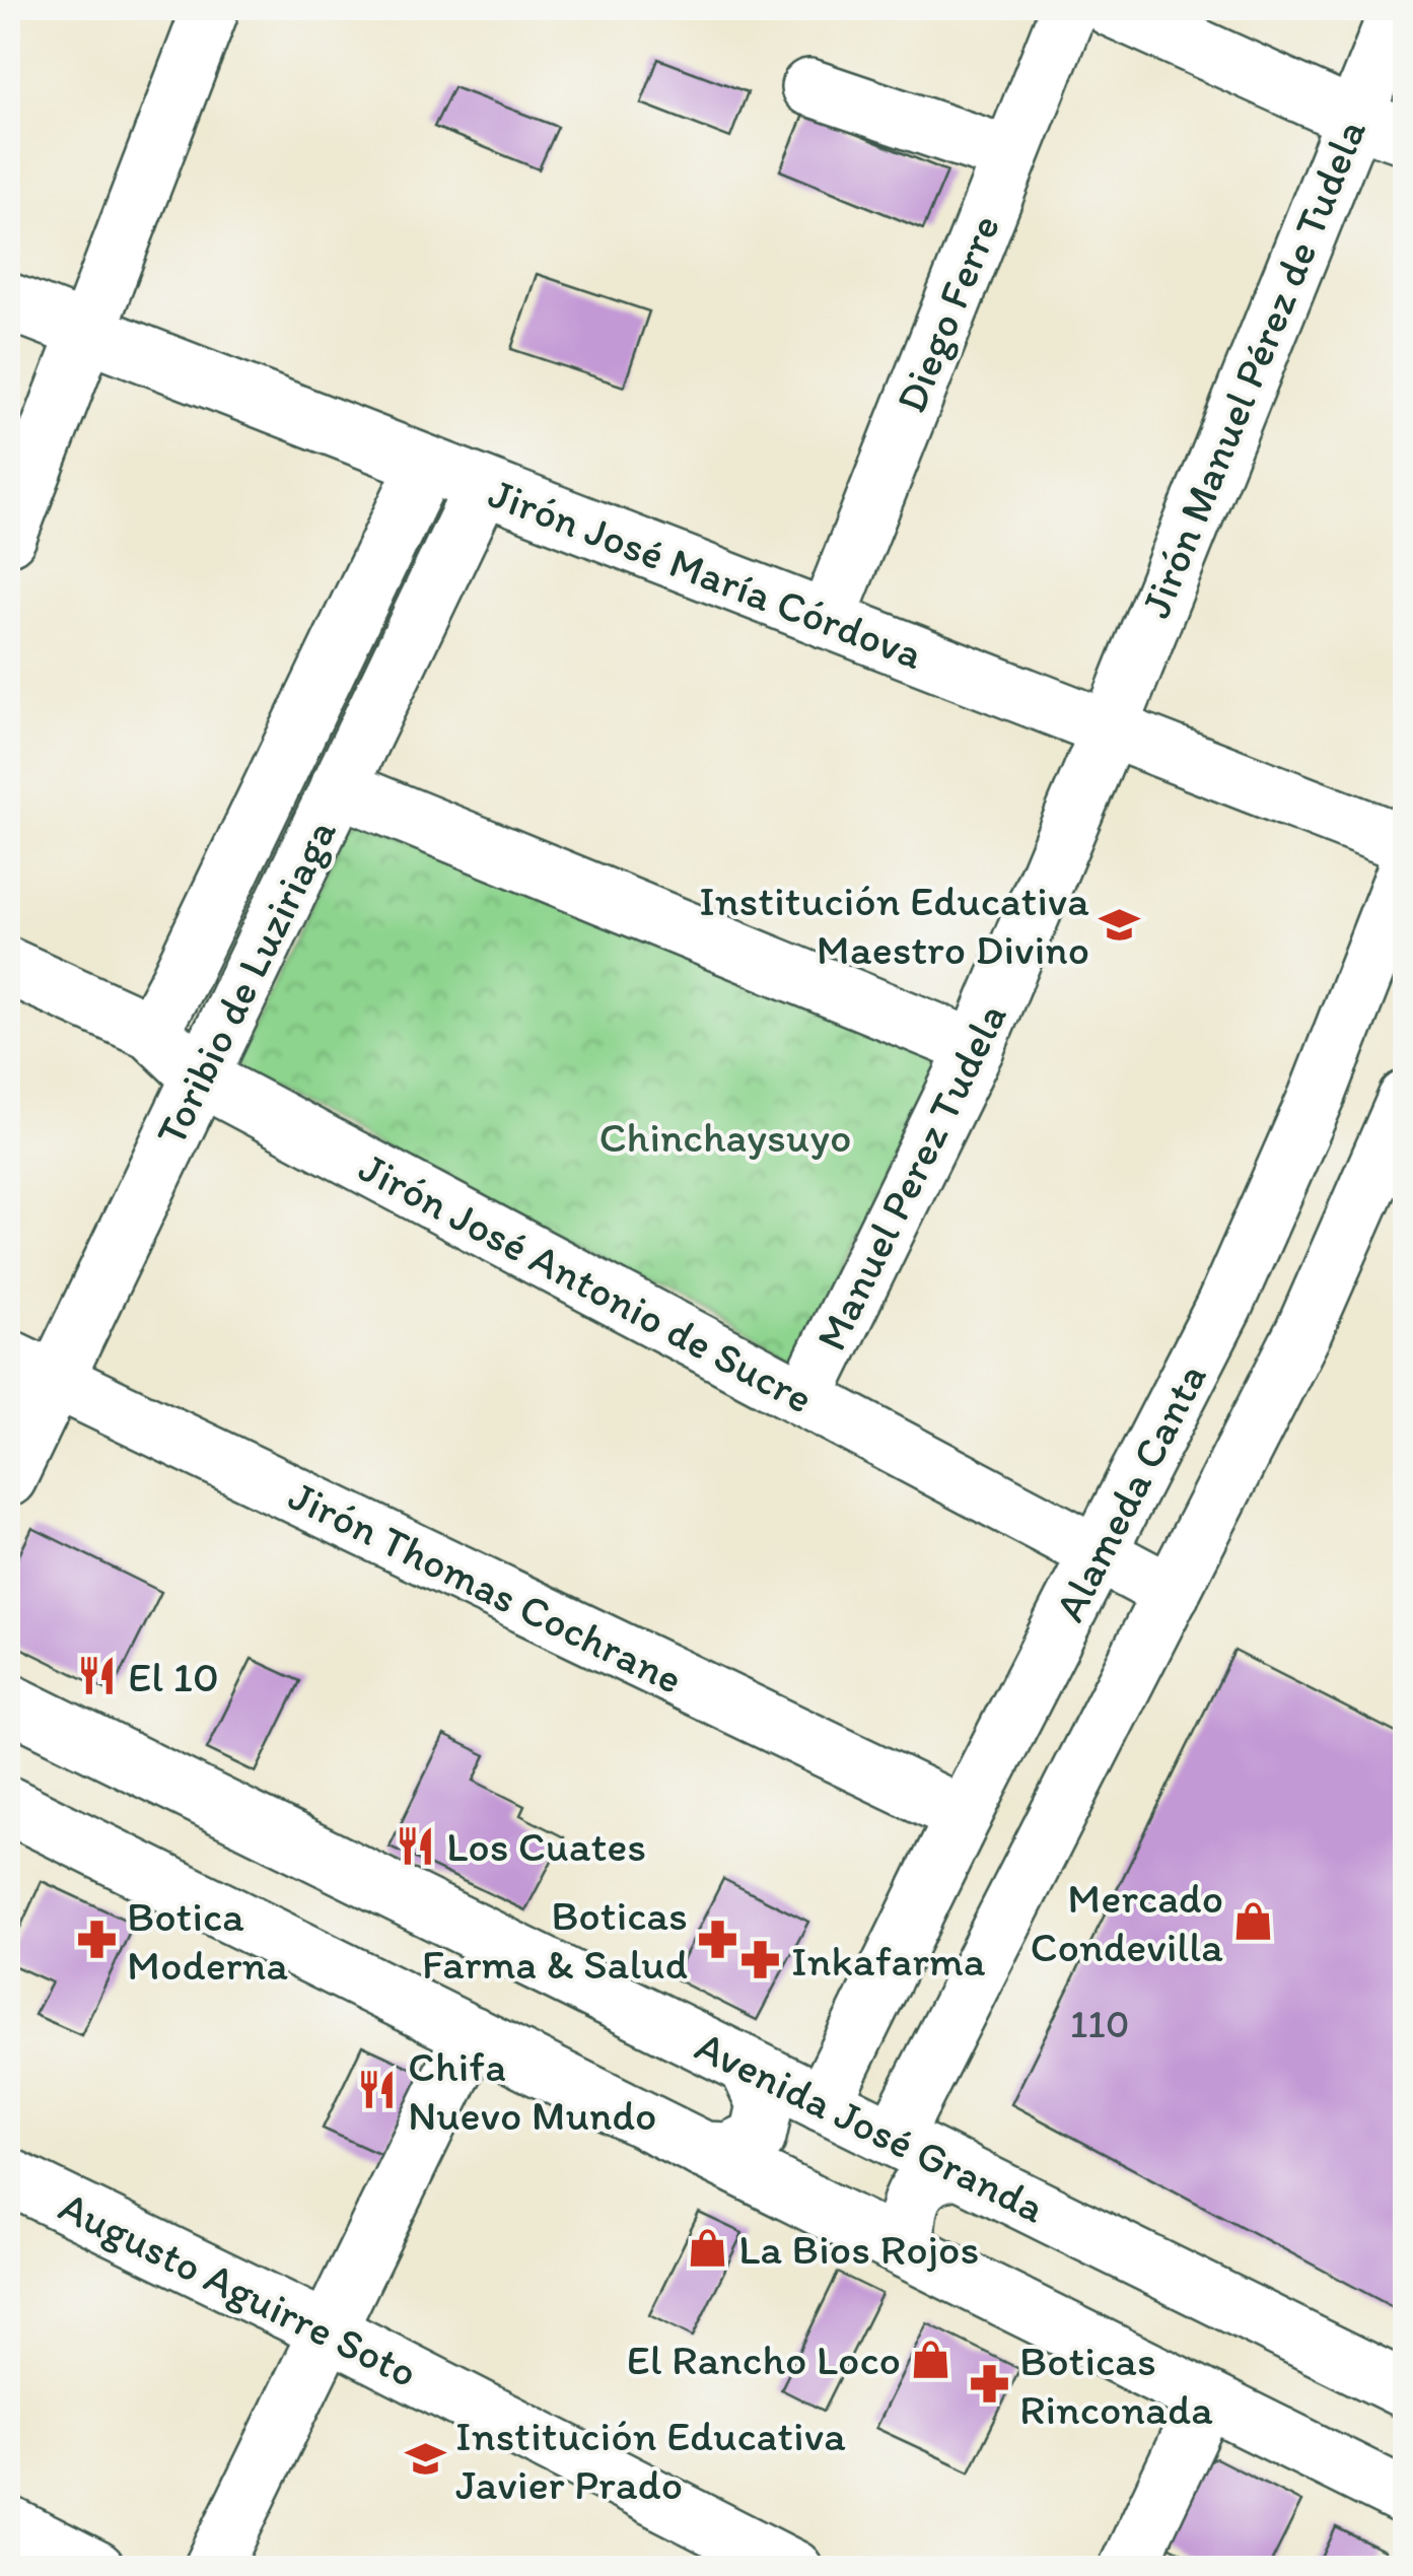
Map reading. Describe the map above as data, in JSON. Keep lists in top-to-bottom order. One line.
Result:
{"streets":{"street":["Diego Ferre","Jirón Manuel Pérez de Tudela","Jirón José María Córdova","Toribio de Luziriaga","Manuel Perez Tudela","Jirón José Antonio de Sucre","Alameda Canta","Jirón Thomas Cochrane","Avenida José Granda","Augusto Aguirre Soto"]},"crossings":[["Diego Ferre","Jirón José María Córdova"],["Jirón Manuel Pérez de Tudela","Jirón José María Córdova"],["Jirón Manuel Pérez de Tudela","Manuel Perez Tudela"],["Jirón José María Córdova","Toribio de Luziriaga"],["Jirón José María Córdova","Manuel Perez Tudela"],["Toribio de Luziriaga","Jirón José Antonio de Sucre"],["Toribio de Luziriaga","Jirón Thomas Cochrane"],["Manuel Perez Tudela","Jirón José Antonio de Sucre"],["Jirón José Antonio de Sucre","Alameda Canta"],["Alameda Canta","Jirón Thomas Cochrane"],["Alameda Canta","Avenida José Granda"]],"parks":["Chinchaysuyo"],"places":{"school or university":["Institución Educativa Maestro Divino","Institución Educativa Javier Prado"],"restaurant":["El 10","Los Cuates","Chifa Nuevo Mundo"],"shop":["Mercado Condevilla","La Bios Rojos","El Rancho Loco"],"pharmacy":["Boticas Farma & Salud","Botica Moderna","Inkafarma","Boticas Rinconada"]},"house_numbers":["110"]}
